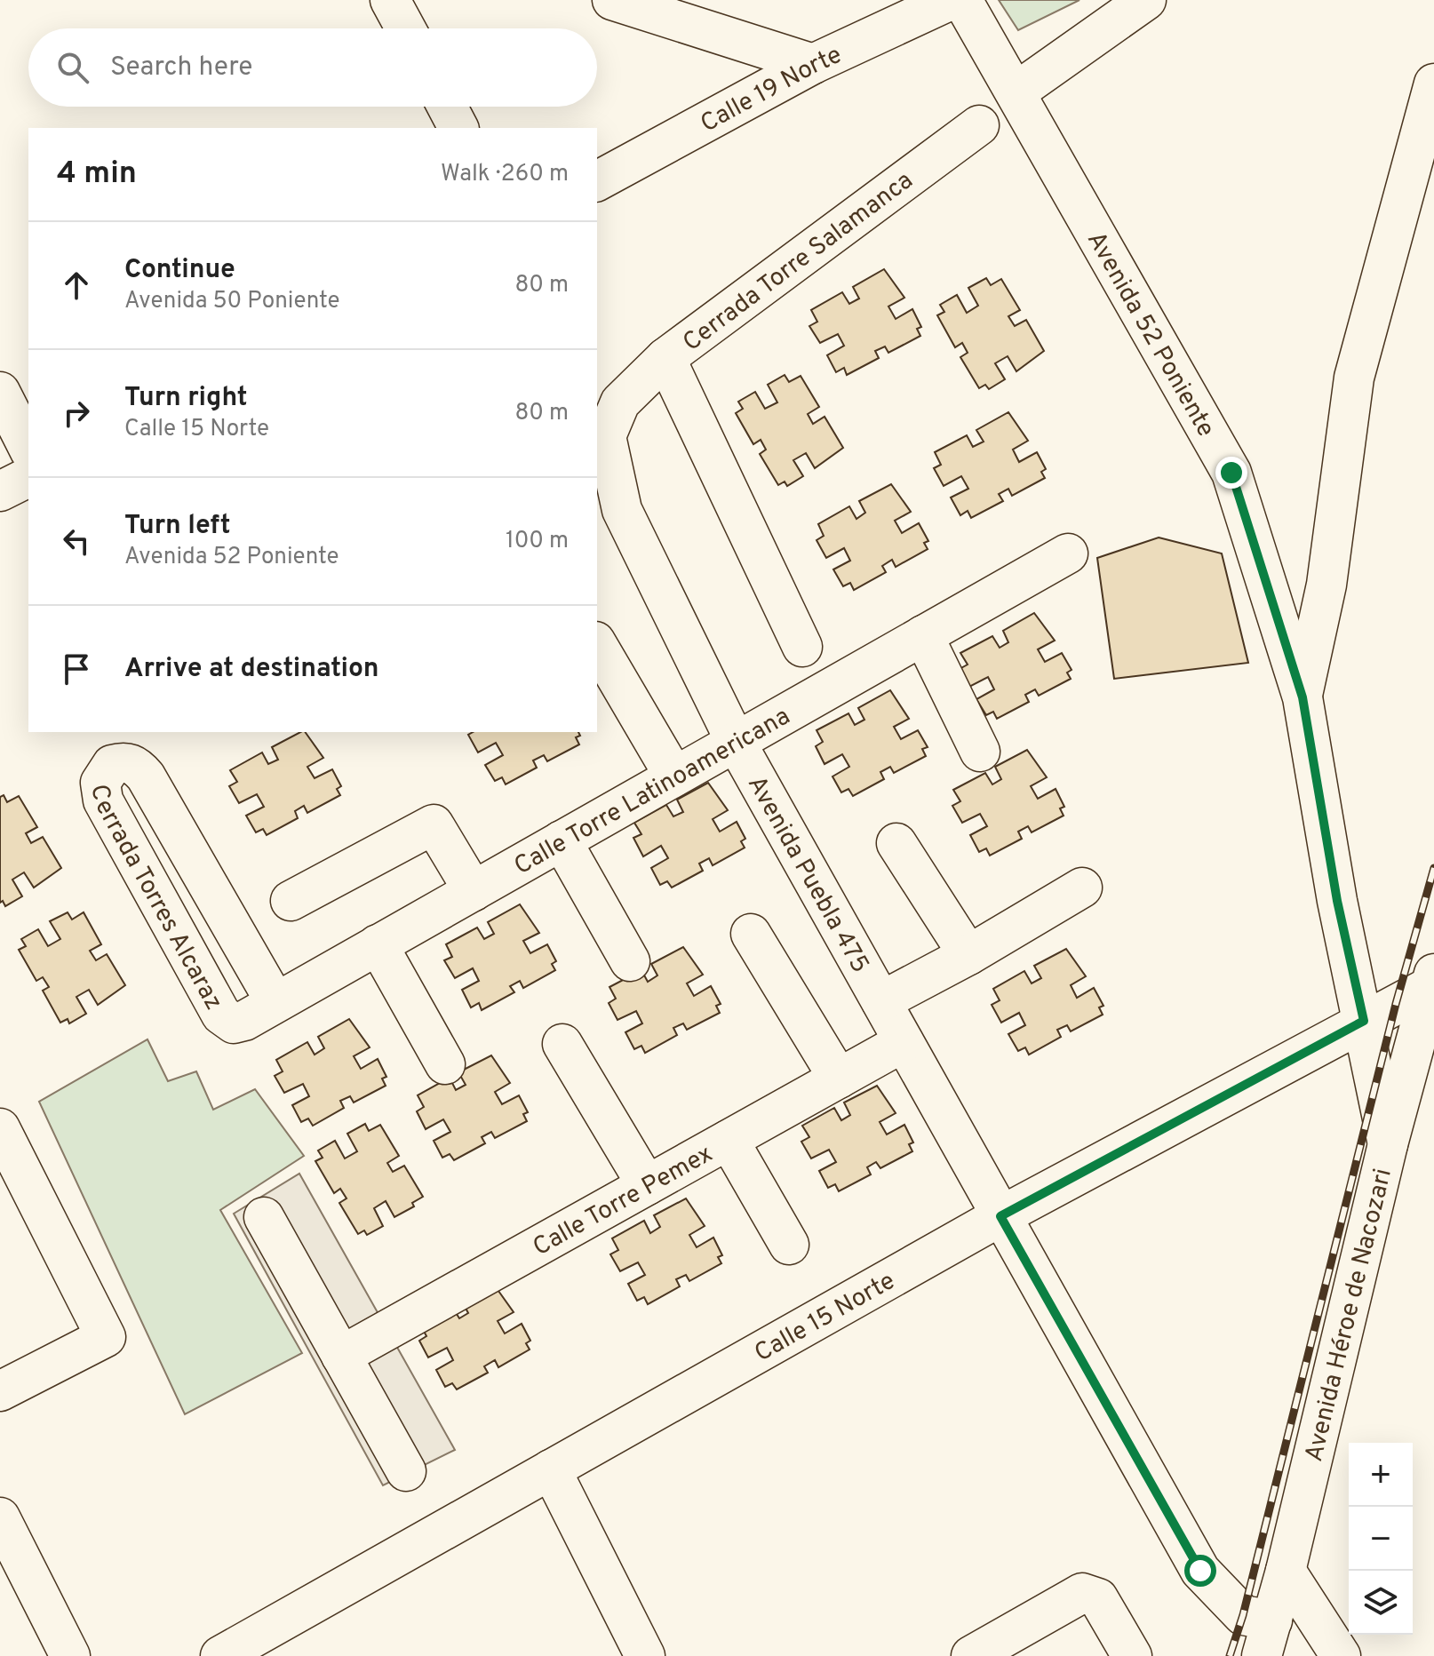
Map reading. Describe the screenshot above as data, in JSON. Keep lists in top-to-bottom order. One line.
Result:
{"streets":{"street":["Calle 19 Norte","Cerrada Torre Salamanca","Avenida 52 Poniente","Calle Torre Latinoamericana","Avenida Puebla 475","Cerrada Torres Alcaraz","Calle Torre Pemex","Avenida Héroe de Nacozari","Calle 15 Norte"]},"crossings":[["Cerrada Torre Salamanca","Avenida Puebla 475"],["Avenida 52 Poniente","Avenida Héroe de Nacozari"],["Avenida 52 Poniente","Calle 15 Norte"],["Calle Torre Latinoamericana","Avenida Puebla 475"],["Calle Torre Latinoamericana","Cerrada Torres Alcaraz"],["Avenida Puebla 475","Calle Torre Pemex"],["Avenida Puebla 475","Avenida Héroe de Nacozari"],["Avenida Puebla 475","Calle 15 Norte"],["Avenida Héroe de Nacozari","Calle 15 Norte"]],"page":{"search":"Search here","heading":["4 min","Walk · 260 m"],"list":[["Continue","Avenida 50 Poniente","80 m"],["Turn right","Calle 15 Norte","80 m"],["Turn left","Avenida 52 Poniente","100 m"],"Arrive at destination"],"map_buttons":["+","−"]}}
